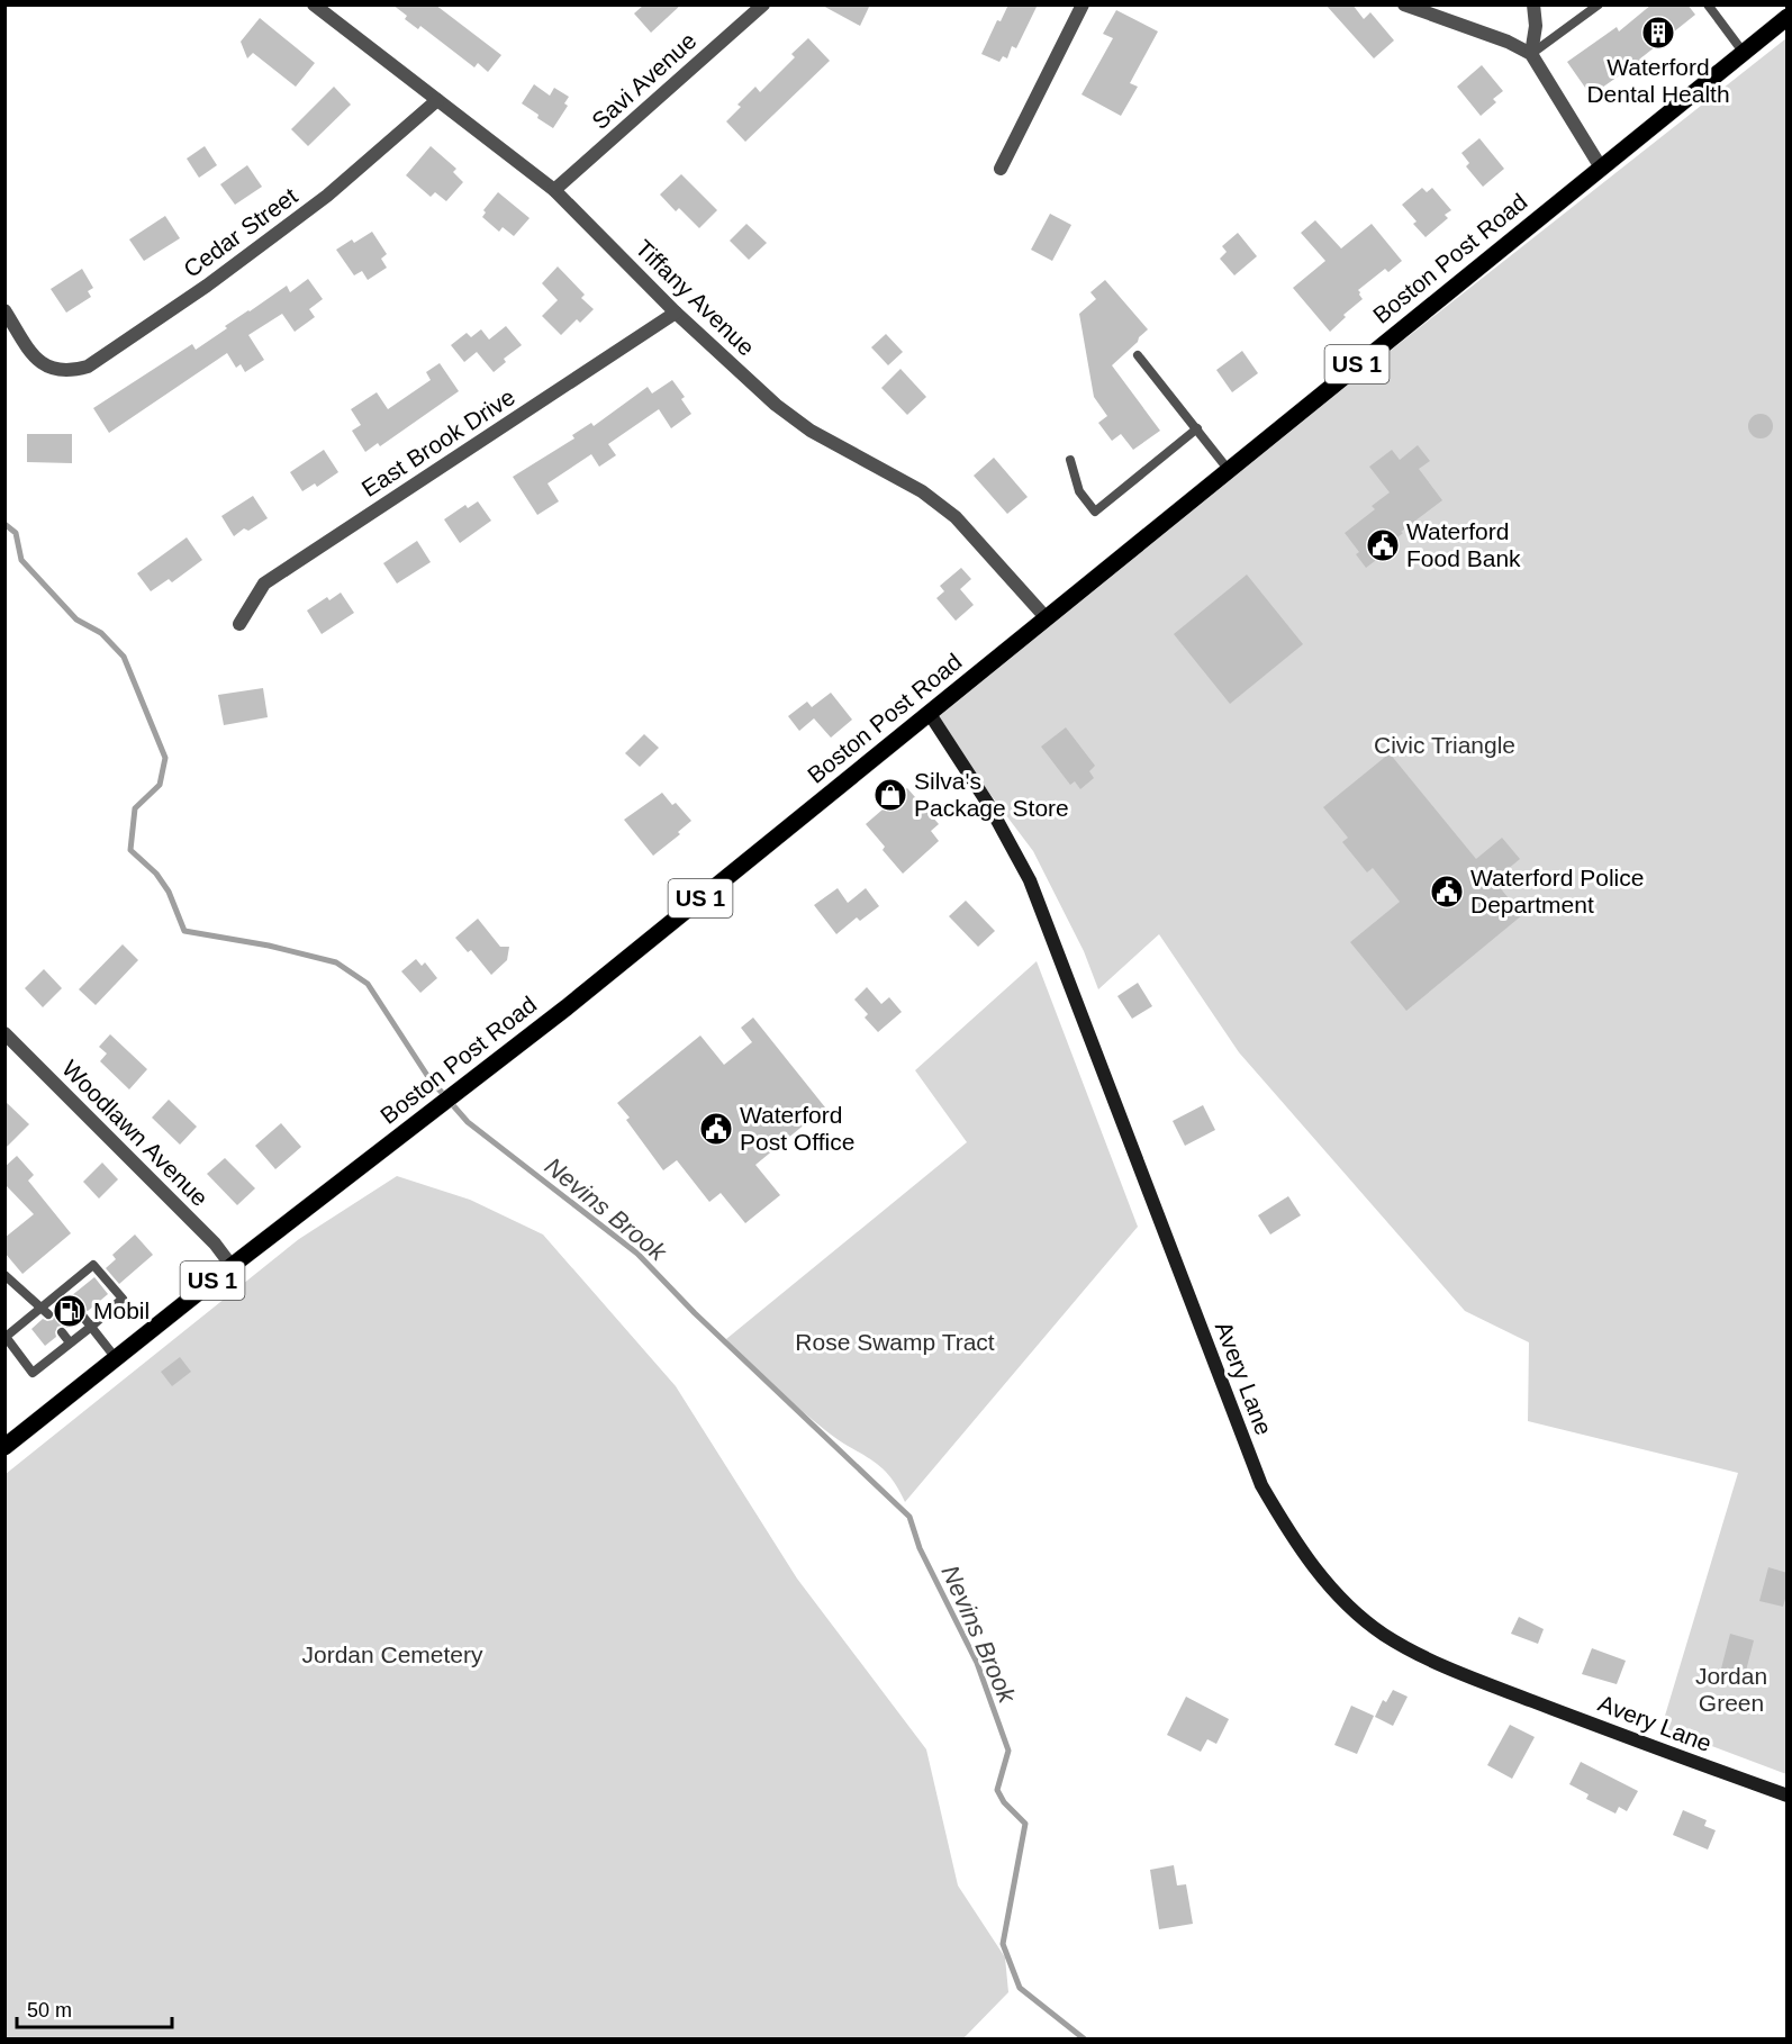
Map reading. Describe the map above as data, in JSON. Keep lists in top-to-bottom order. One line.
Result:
{"streets":{"main road":["Boston Post Road","US 1"],"street":["Savi Avenue","Cedar Street","Tiffany Avenue","East Brook Drive","Woodlawn Avenue","Avery Lane"]},"crossings":[["Savi Avenue","Tiffany Avenue"],["Cedar Street","Tiffany Avenue"],["Boston Post Road","Tiffany Avenue"],["Boston Post Road","Woodlawn Avenue"],["Boston Post Road","Avery Lane"],["Tiffany Avenue","East Brook Drive"]],"water":["Nevins Brook"],"parks":["Civic Triangle","Rose Swamp Tract","Jordan Cemetery","Jordan Green"],"places":{"building":["Waterford Dental Health"],"public building":["Waterford Food Bank","Waterford Police Department","Waterford Post Office"],"shop":["Silva's Package Store"],"fuel station":["Mobil"]},"scale_bar":"50 m"}
